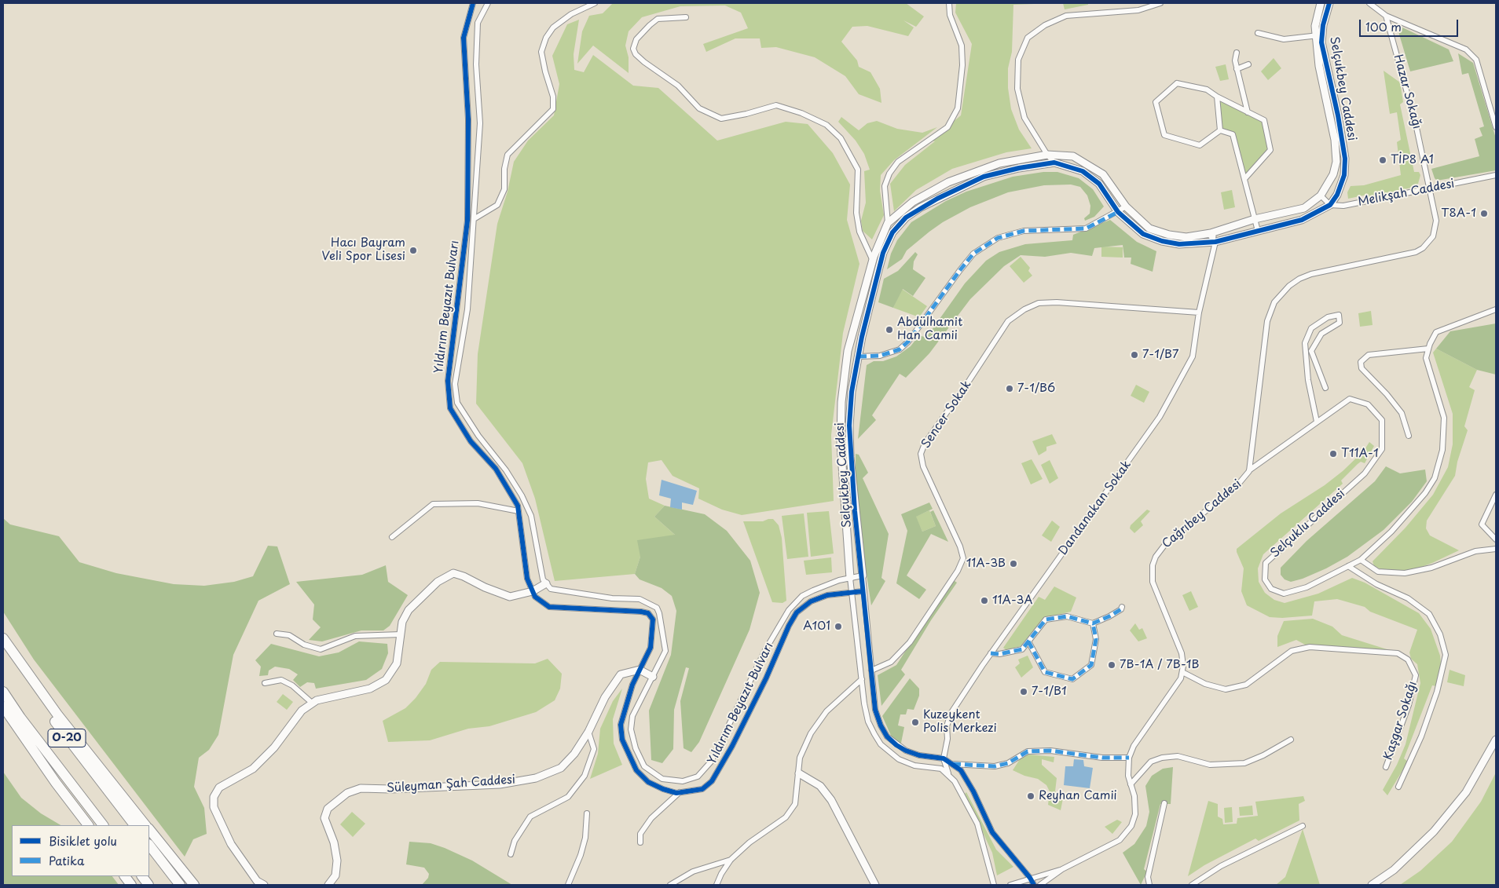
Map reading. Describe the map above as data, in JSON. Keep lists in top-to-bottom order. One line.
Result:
{"streets":{"highway":["O-20"],"street":["Selçukbey Caddesi","Hazar Sokağı","Melikşah Caddesi","Yıldırım Beyazıt Bulvarı","Sencer Sokak","Dandanakan Sokak","Cağrıbey Caddesi","Selçuklu Caddesi","Kaşgar Sokağı","Süleyman Şah Caddesi"]},"crossings":[["Selçukbey Caddesi","Melikşah Caddesi"],["Selçukbey Caddesi","Yıldırım Beyazıt Bulvarı"],["Selçukbey Caddesi","Sencer Sokak"],["Selçukbey Caddesi","Dandanakan Sokak"],["Hazar Sokağı","Melikşah Caddesi"],["Hazar Sokağı","Cağrıbey Caddesi"],["Melikşah Caddesi","Cağrıbey Caddesi"],["Yıldırım Beyazıt Bulvarı","Süleyman Şah Caddesi"],["Sencer Sokak","Dandanakan Sokak"],["Cağrıbey Caddesi","Selçuklu Caddesi"],["Cağrıbey Caddesi","Kaşgar Sokağı"]],"places":["TİP8 A1","T8A-1","Hacı Bayram Veli Spor Lisesi","Abdülhamit Han Camii","7-1/B7","7-1/B6","T11A-1","11A-3B","11A-3A","A101","7B-1A / 7B-1B","7-1/B1","Kuzeykent Polis Merkezi","Reyhan Camii"],"legend":["Bisiklet yolu","Patika"],"scale_bar":"100 m"}
